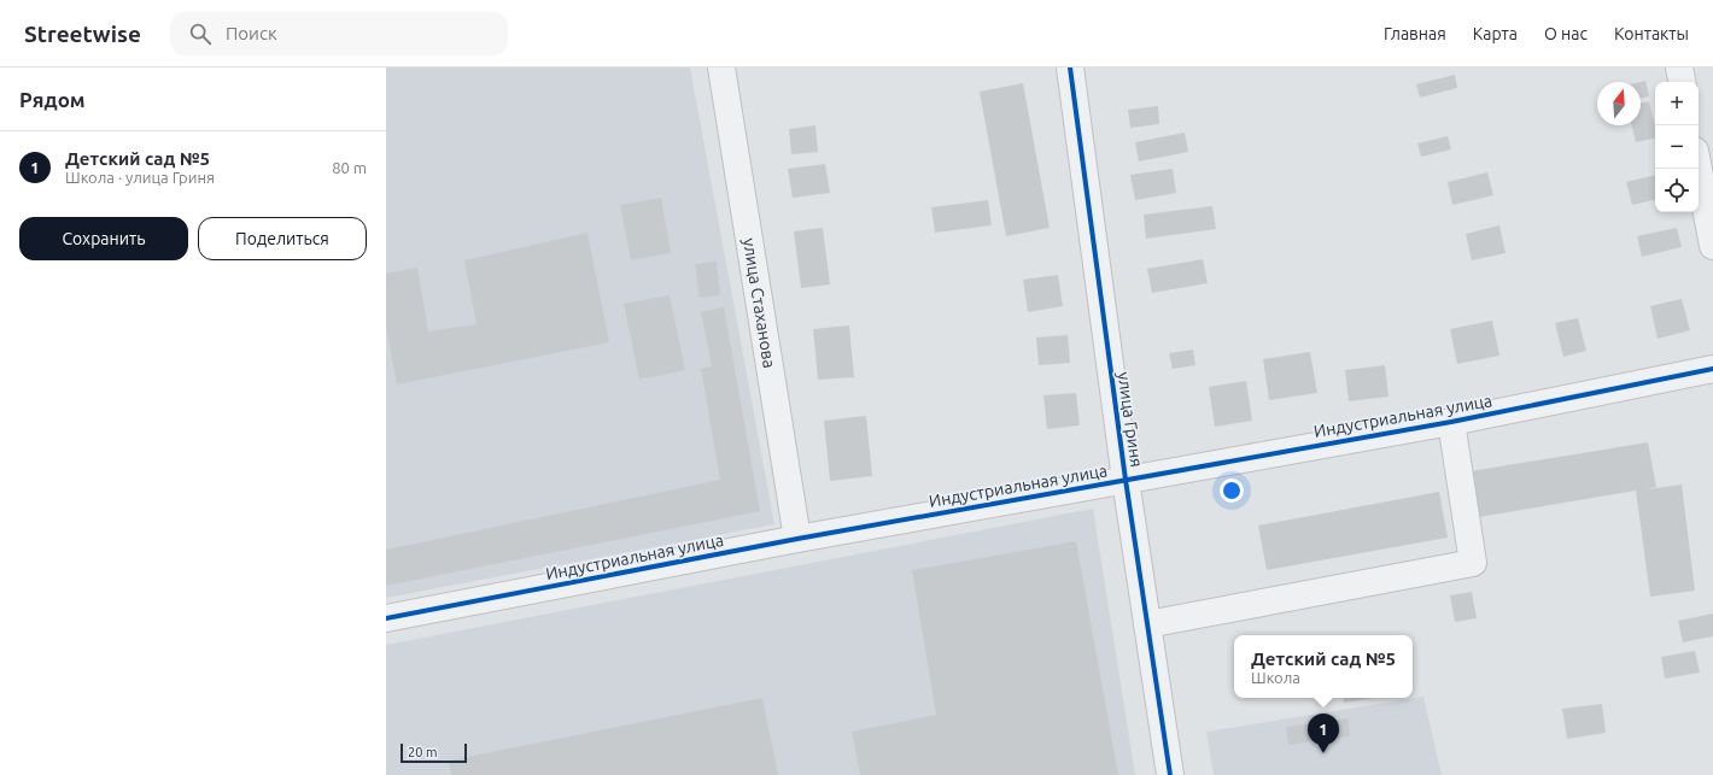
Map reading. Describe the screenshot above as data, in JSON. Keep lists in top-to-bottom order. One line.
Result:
{"streets":{"street":["улица Стаханова","Индустриальная улица","улица Гриня"]},"crossings":[["улица Стаханова","Индустриальная улица"],["Индустриальная улица","улица Гриня"]],"scale_bar":"20 m","north":"top","page":{"header":"Streetwise","search":"Поиск","nav":["Главная","Карта","О нас","Контакты"],"heading":"Рядом","map_buttons":["+","−"],"list":[{"mark":"1","name":"Детский сад №5","note":"Школа · улица Гриня","value":"80 m"}],"buttons":["Сохранить","Поделиться"],"popup":["Детский сад №5","Школа"],"pins":"1","scale":"20 m"}}
